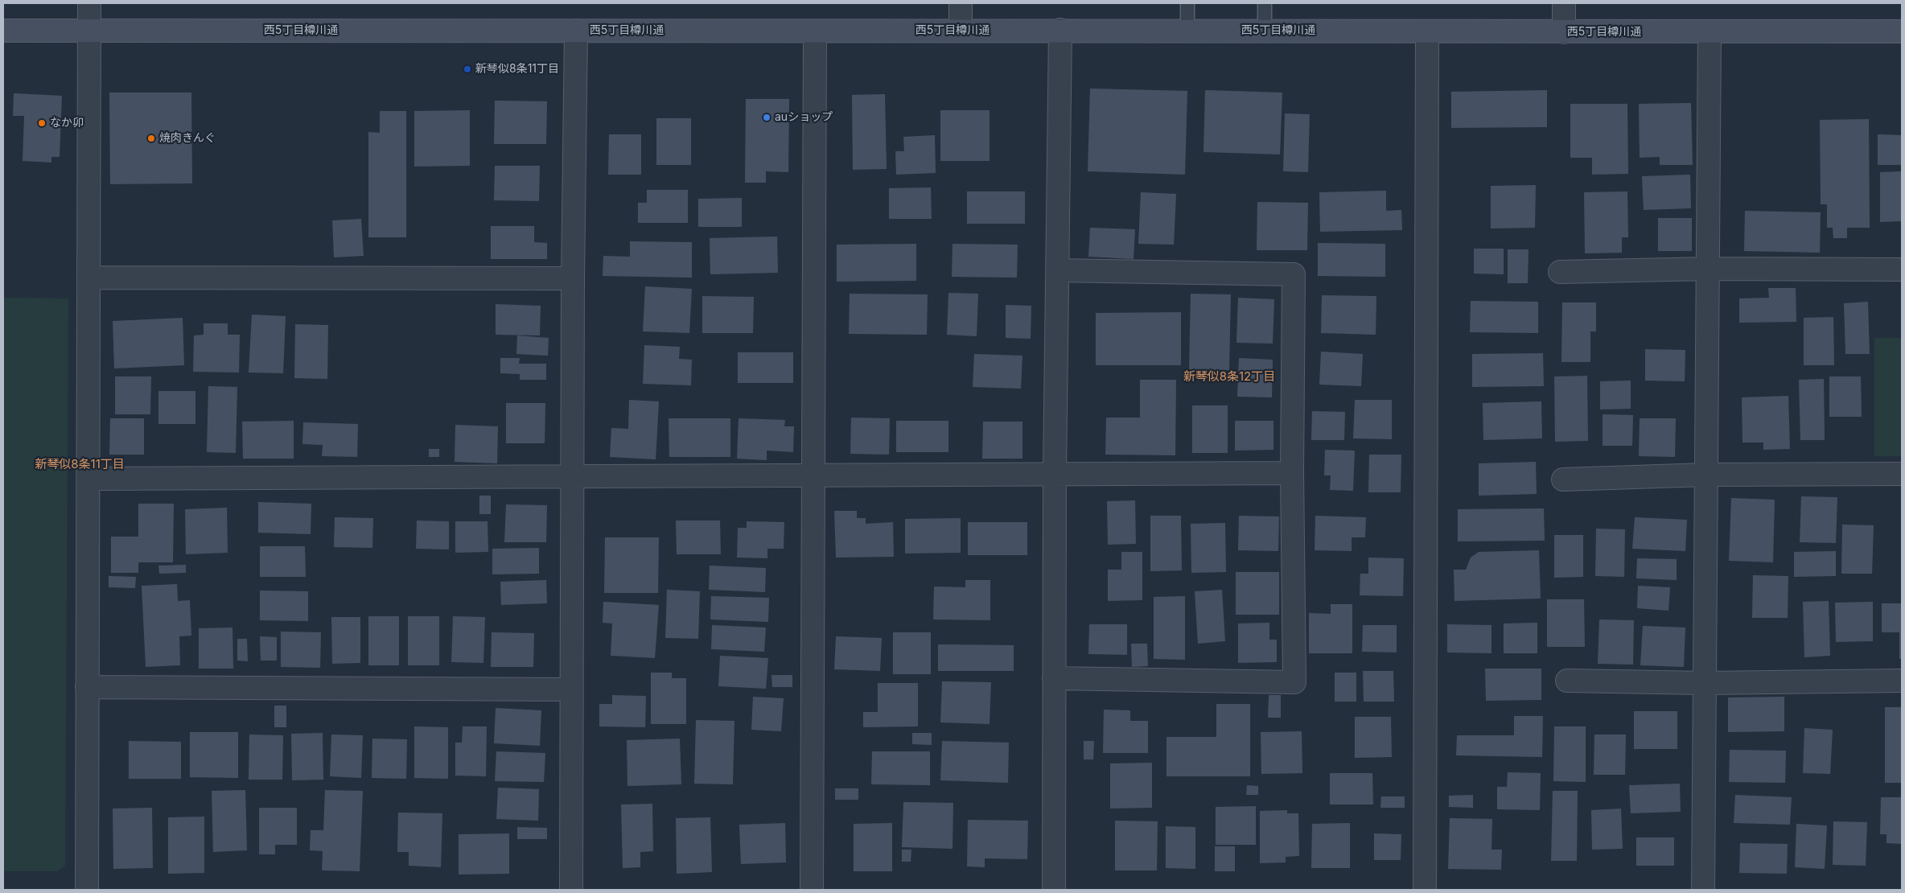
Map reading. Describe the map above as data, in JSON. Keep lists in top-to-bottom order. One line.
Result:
{"streets":{"main road":["西5丁目樽川通"]},"districts":["新琴似8条12丁目","新琴似8条11丁目"],"places":["新琴似8条11丁目","auショップ","なか卯","焼肉きんぐ"]}
